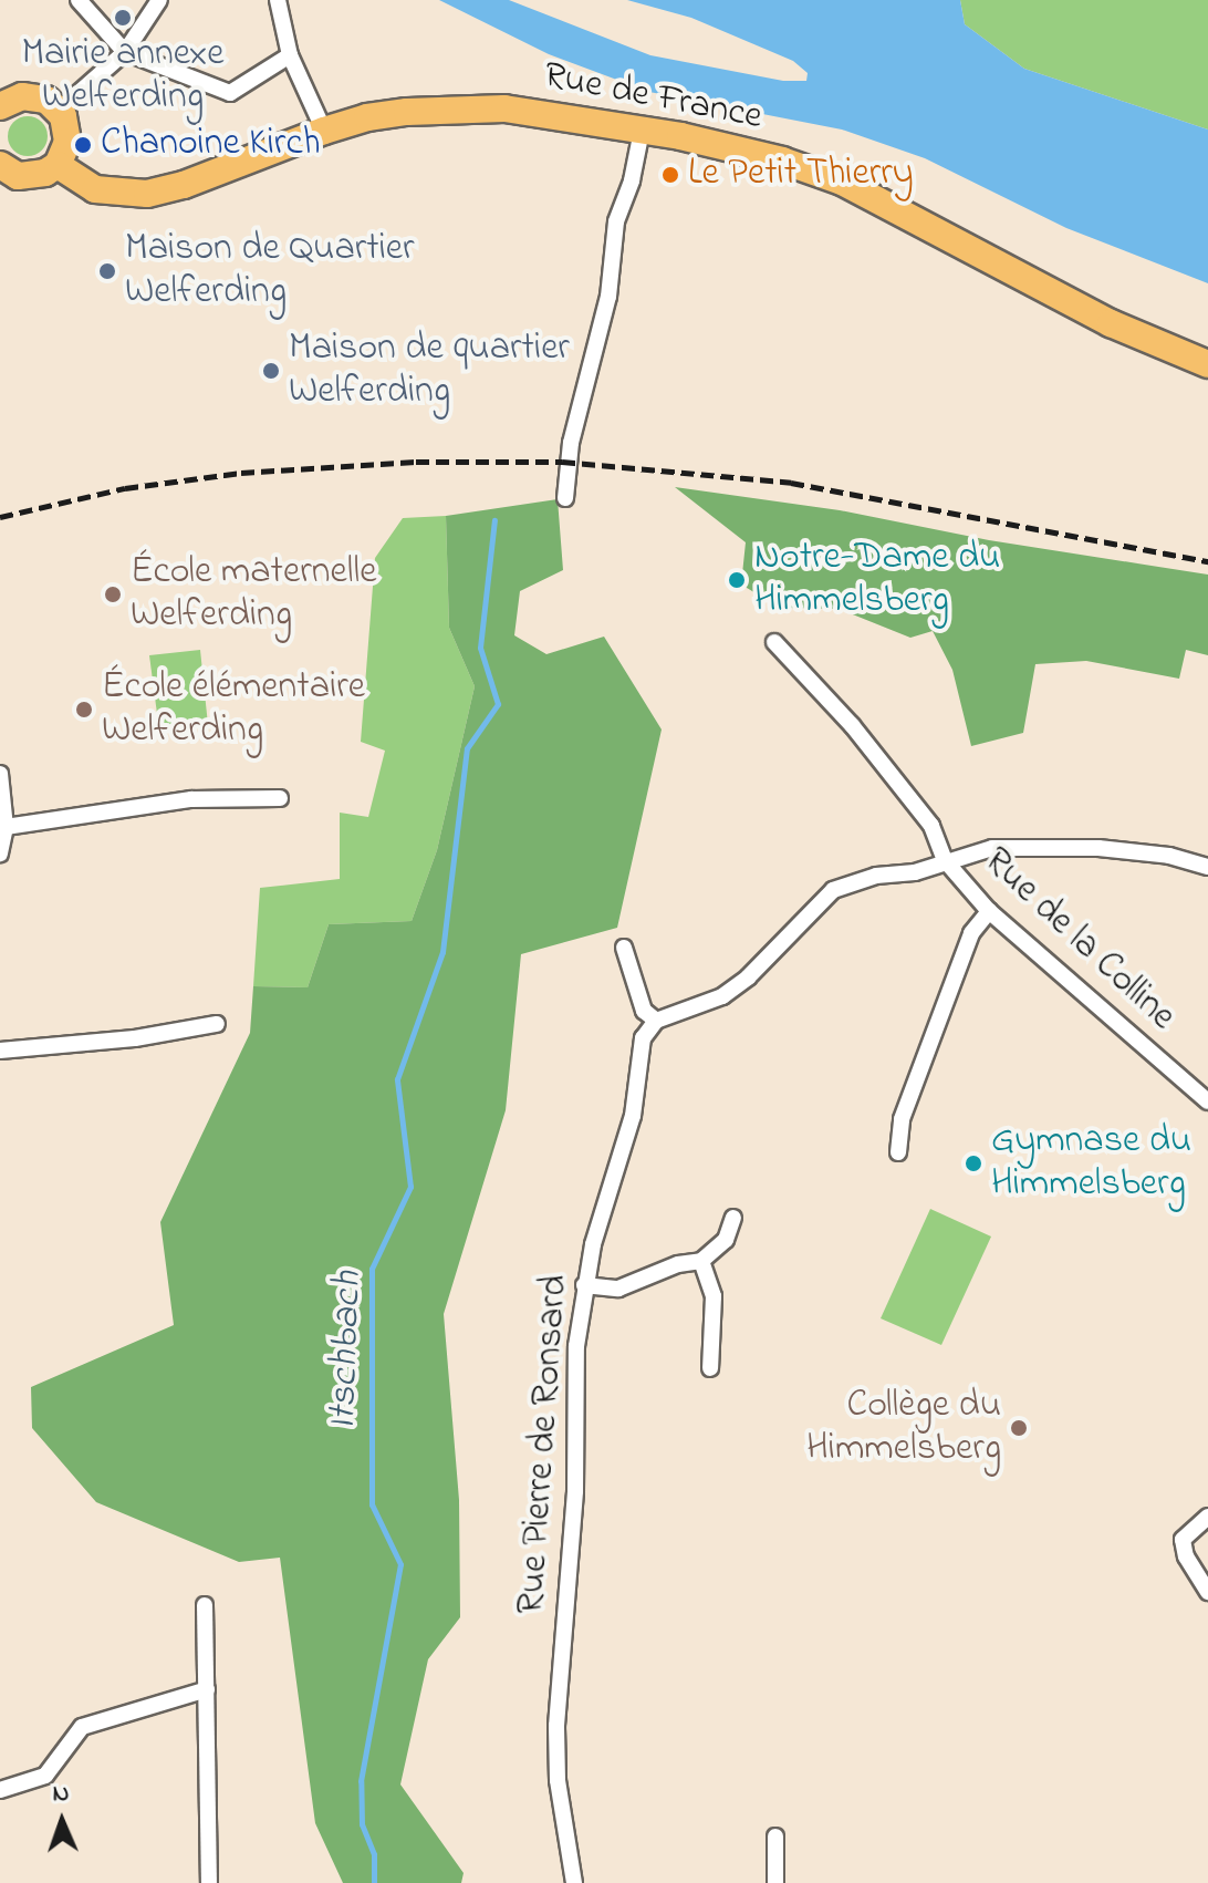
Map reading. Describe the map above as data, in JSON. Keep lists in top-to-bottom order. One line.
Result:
{"streets":{"main road":["Rue de France"],"street":["Rue de la Colline","Rue Pierre de Ronsard"]},"water":["Itschbach"],"places":["Mairie annexe Welferding","Chanoine Kirch","Le Petit Thierry","Maison de Quartier Welferding","Maison de quartier Welferding","Notre-Dame du Himmelsberg","École maternelle Welferding","École élémentaire Welferding","Gymnase du Himmelsberg","Collège du Himmelsberg"],"north":"top"}
